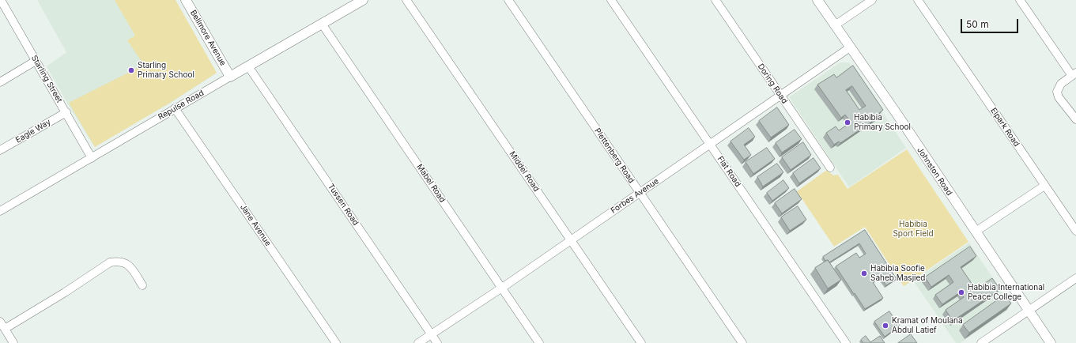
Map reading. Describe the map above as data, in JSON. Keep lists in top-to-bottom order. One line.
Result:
{"streets":{"street":["Bellmore Avenue","Starling Street","Doring Road","Repulse Road","Elpark Road","Eagle Way","Plettenberg Road","Middel Road","Flat Road","Johnston Road","Mabel Road","Forbes Avenue","Tussen Road","Jane Avenue"]},"crossings":[["Bellmore Avenue","Repulse Road"],["Starling Street","Repulse Road"],["Starling Street","Eagle Way"],["Doring Road","Forbes Avenue"],["Repulse Road","Mabel Road"],["Repulse Road","Tussen Road"],["Repulse Road","Jane Avenue"],["Plettenberg Road","Forbes Avenue"],["Middel Road","Forbes Avenue"],["Flat Road","Forbes Avenue"],["Johnston Road","Forbes Avenue"],["Mabel Road","Forbes Avenue"],["Forbes Avenue","Tussen Road"]],"parks":["Habibia Sport Field"],"places":["Starling Primary School","Habibia Primary School","Habibia Soofie Saheb Masjied","Habibia International Peace College","Kramat of Moulana Abdul Latief"],"scale_bar":"50 m"}
